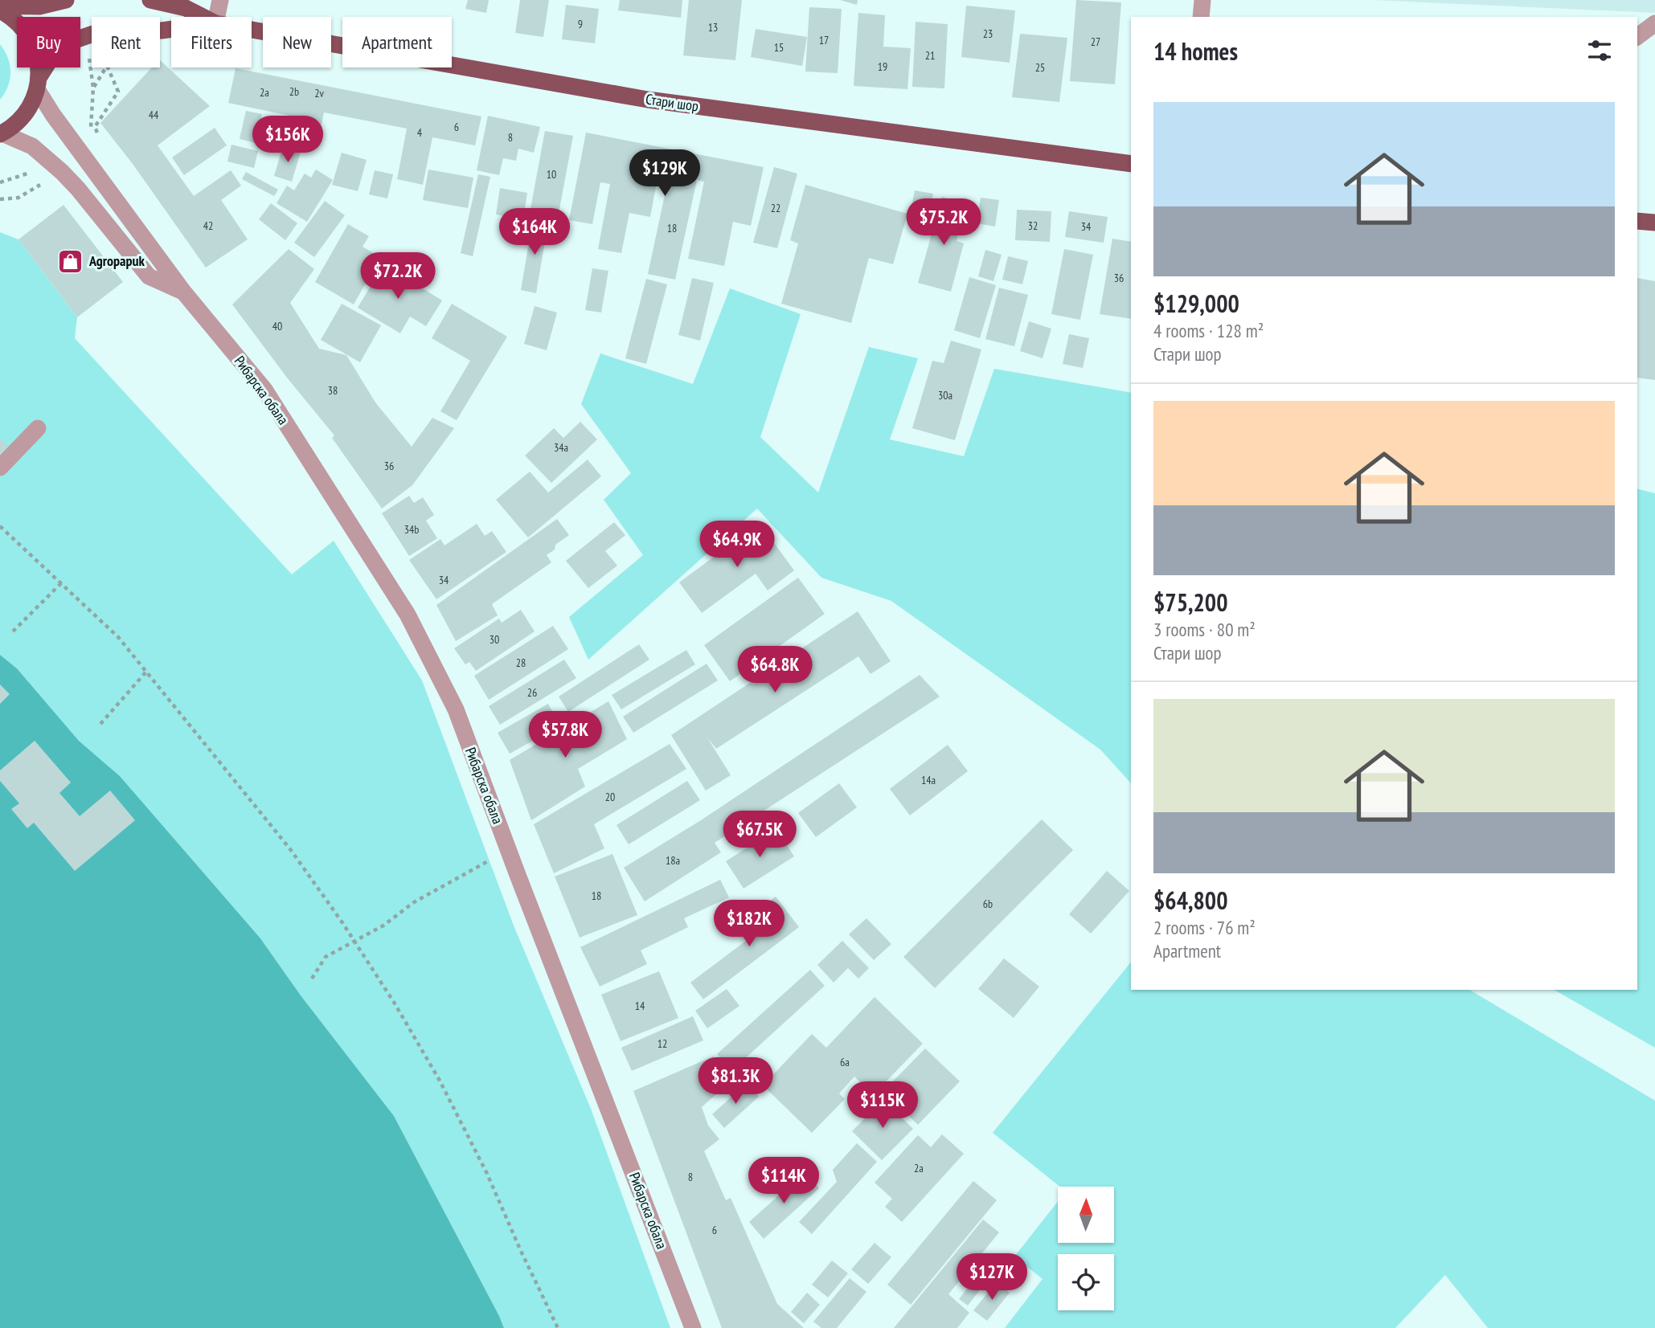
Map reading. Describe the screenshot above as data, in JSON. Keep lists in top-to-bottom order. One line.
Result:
{"streets":{"main road":["Стари шор"],"street":["Рибарска обала"]},"crossings":[["Стари шор","Рибарска обала"]],"places":{"shop":["Agropapuk"]},"house_numbers":["9","13","23","17","27","15","21","19","25","2b","2a","2v","44","6","4","8","10","22","42","32","34","18","36","40","38","30a","34a","36","34b","34","30","28","26","14a","20","18a","18","6b","14","12","6a","2a","8","6"],"north":"top","page":{"chip":["Buy","Rent","Filters","New","Apartment"],"heading":"14 homes","list":[{"name":"$129,000","note":"4 rooms · 128 m² · Стари шор"},{"name":"$75,200","note":"3 rooms · 80 m² · Стари шор"},{"name":"$64,800","note":"2 rooms · 76 m² · Apartment"}],"price":["$156K","$129K","$75.2K","$164K","$72.2K","$64.9K","$64.8K","$57.8K","$67.5K","$182K","$81.3K","$115K","$114K","$127K"]}}
